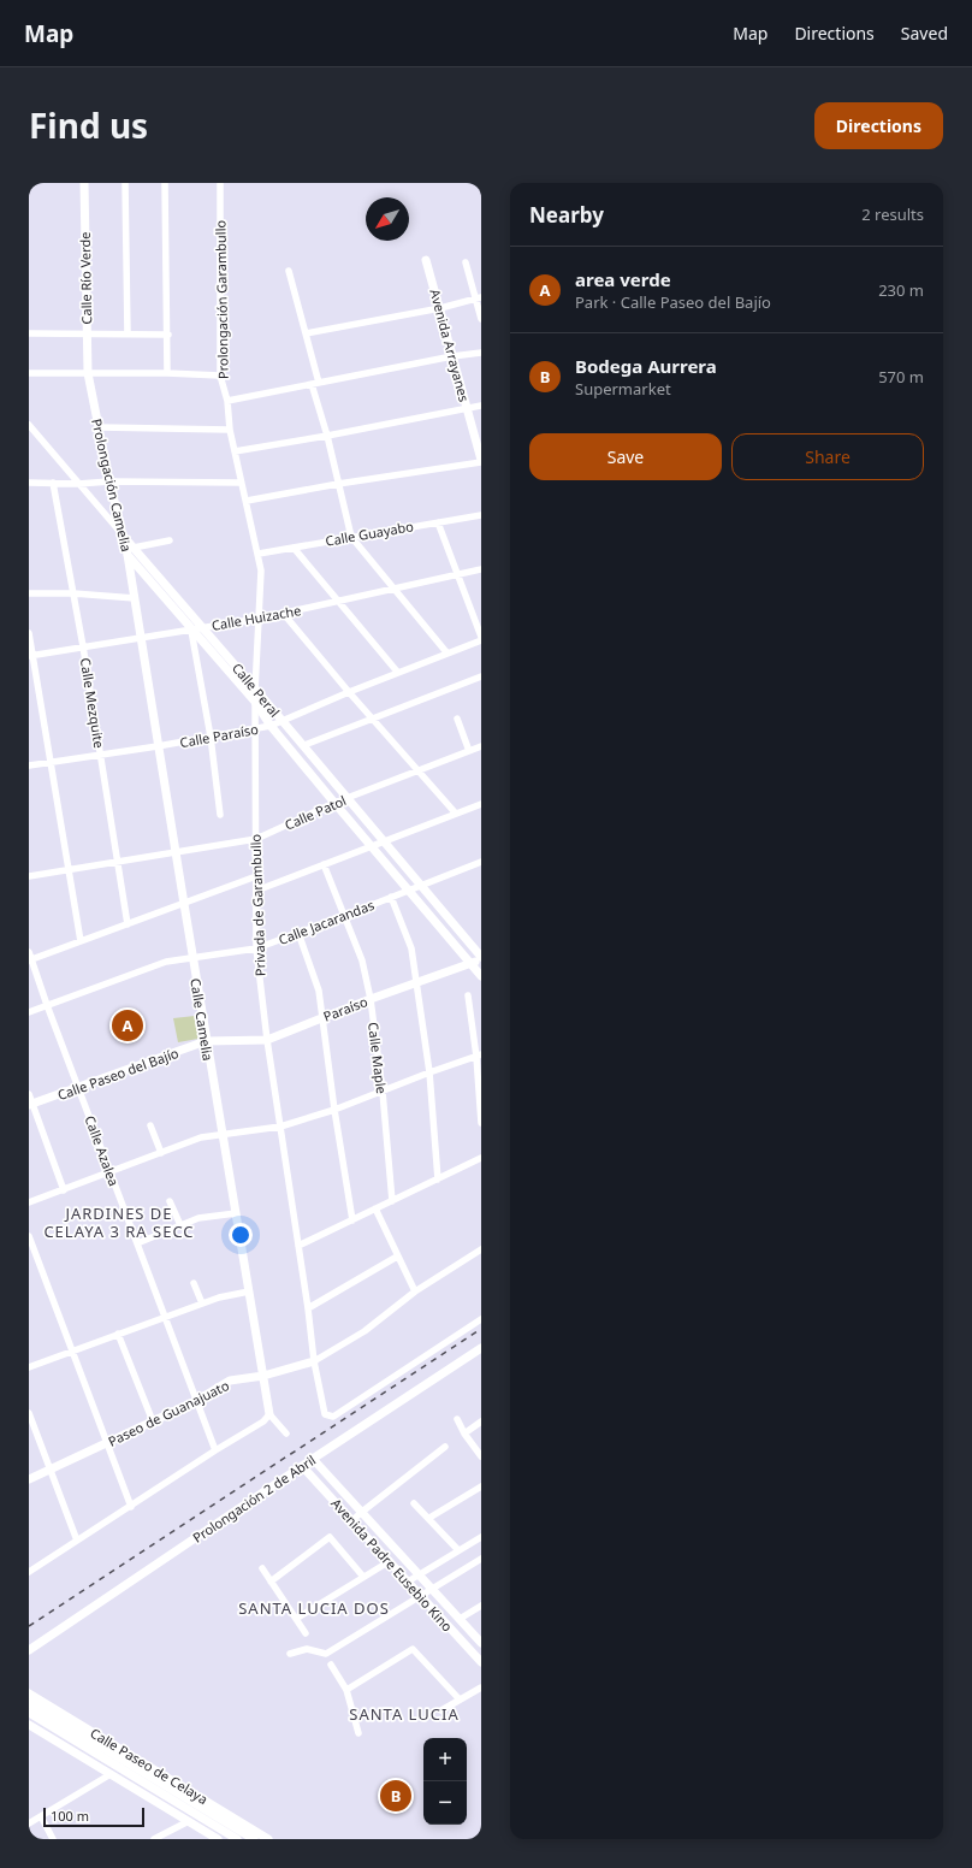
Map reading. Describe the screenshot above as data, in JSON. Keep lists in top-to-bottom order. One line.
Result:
{"streets":{"main road":["Calle Río Verde","Avenida Arrayanes","Prolongación Camelia","Calle Peral","Paraíso","Calle Camelia","Calle Paseo del Bajío","Paseo de Guanajuato","Prolongación 2 de Abril","Avenida Padre Eusebio Kino","Calle Paseo de Celaya"],"street":["Prolongación Garambullo","Calle Guayabo","Calle Huizache","Calle Mezquite","Calle Paraíso","Calle Patol","Privada de Garambullo","Calle Jacarandas","Calle Maple","Calle Azalea"]},"crossings":[["Calle Río Verde","Prolongación Camelia"],["Prolongación Garambullo","Privada de Garambullo"],["Prolongación Camelia","Calle Peral"],["Prolongación Camelia","Calle Camelia"],["Calle Guayabo","Privada de Garambullo"],["Calle Huizache","Calle Peral"],["Calle Huizache","Calle Mezquite"],["Calle Huizache","Privada de Garambullo"],["Calle Huizache","Calle Camelia"],["Calle Peral","Calle Paraíso"],["Calle Peral","Calle Patol"],["Calle Peral","Privada de Garambullo"],["Calle Peral","Calle Jacarandas"],["Calle Peral","Paraíso"],["Calle Mezquite","Calle Paraíso"],["Calle Mezquite","Calle Patol"],["Calle Paraíso","Privada de Garambullo"],["Calle Paraíso","Calle Camelia"],["Calle Patol","Privada de Garambullo"],["Calle Patol","Calle Camelia"],["Privada de Garambullo","Calle Jacarandas"],["Privada de Garambullo","Paraíso"],["Privada de Garambullo","Paseo de Guanajuato"],["Calle Jacarandas","Calle Camelia"],["Calle Jacarandas","Calle Maple"],["Calle Jacarandas","Calle Azalea"],["Paraíso","Calle Camelia"],["Paraíso","Calle Maple"],["Paraíso","Calle Paseo del Bajío"],["Calle Camelia","Calle Paseo del Bajío"],["Calle Camelia","Paseo de Guanajuato"],["Calle Paseo del Bajío","Calle Azalea"],["Calle Azalea","Paseo de Guanajuato"],["Prolongación 2 de Abril","Avenida Padre Eusebio Kino"]],"districts":["JARDINES DE CELAYA 3 RA SECC","SANTA LUCIA DOS","SANTA LUCIA"],"scale_bar":"100 m","north":"bottom left","page":{"header":"Map","nav":["Map","Directions","Saved"],"title":"Find us","buttons":["Directions",["Save","Share"]],"heading":["Nearby","2 results"],"list":[{"mark":"A","name":"area verde","note":"Park · Calle Paseo del Bajío","value":"230 m"},{"mark":"B","name":"Bodega Aurrera","note":"Supermarket","value":"570 m"}],"pins":["A","B"],"map_buttons":["+","−"],"scale":"100 m"}}
